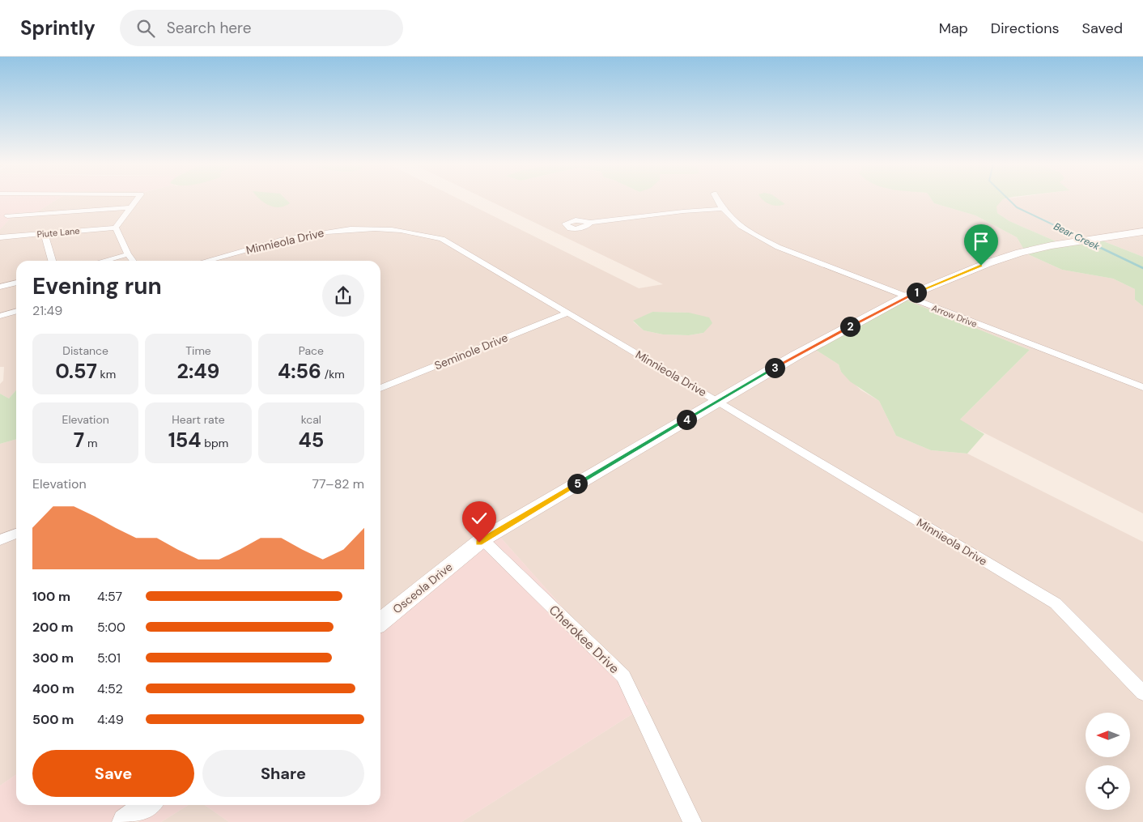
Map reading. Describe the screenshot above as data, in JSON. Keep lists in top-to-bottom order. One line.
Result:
{"streets":{"street":["Piute Lane","Minnieola Drive","Arrow Drive","Seminole Drive","Osceola Drive","Cherokee Drive"]},"crossings":[["Minnieola Drive","Seminole Drive"],["Minnieola Drive","Osceola Drive"],["Arrow Drive","Osceola Drive"],["Osceola Drive","Cherokee Drive"]],"water":["Bear Creek"],"north":"left","page":{"header":"Sprintly","search":"Search here","nav":["Map","Directions","Saved"],"heading":["Evening run","21:49"],"pins":["1","2","3","4","5"],"stats":[["Distance","0.57 km"],["Time","2:49"],["Pace","4:56 /km"],["Elevation","7 m"],["Heart rate","154 bpm"],["kcal","45"]],"chart":["Elevation","77–82 m"],"list":[{"name":"100 m","note":"4:57"},{"name":"200 m","note":"5:00"},{"name":"300 m","note":"5:01"},{"name":"400 m","note":"4:52"},{"name":"500 m","note":"4:49"}],"buttons":["Save","Share"]}}
